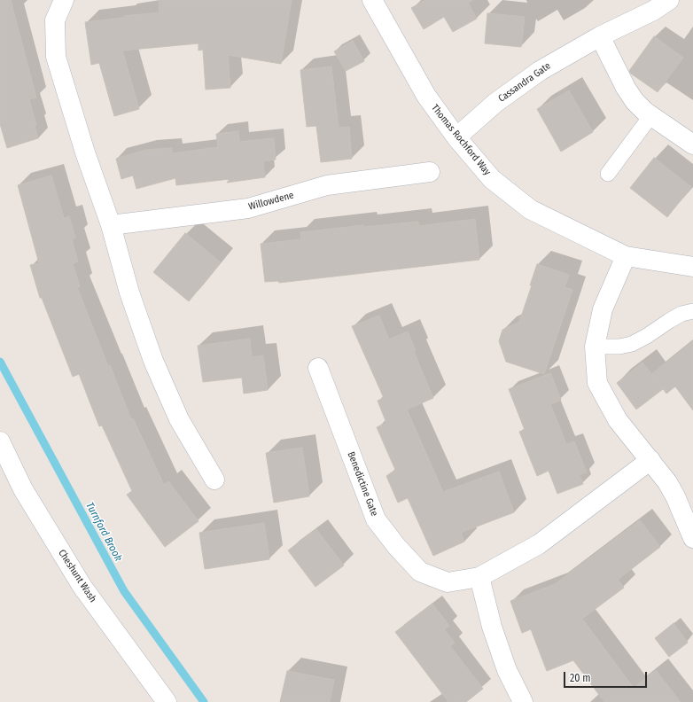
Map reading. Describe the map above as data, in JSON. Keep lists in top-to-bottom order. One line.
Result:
{"streets":{"street":["Cassandra Gate","Thomas Rochford Way","Willowdene","Benedictine Gate","Cheshunt Wash"]},"crossings":[["Cassandra Gate","Thomas Rochford Way"]],"water":["Turnford Brook"],"scale_bar":"20 m"}
